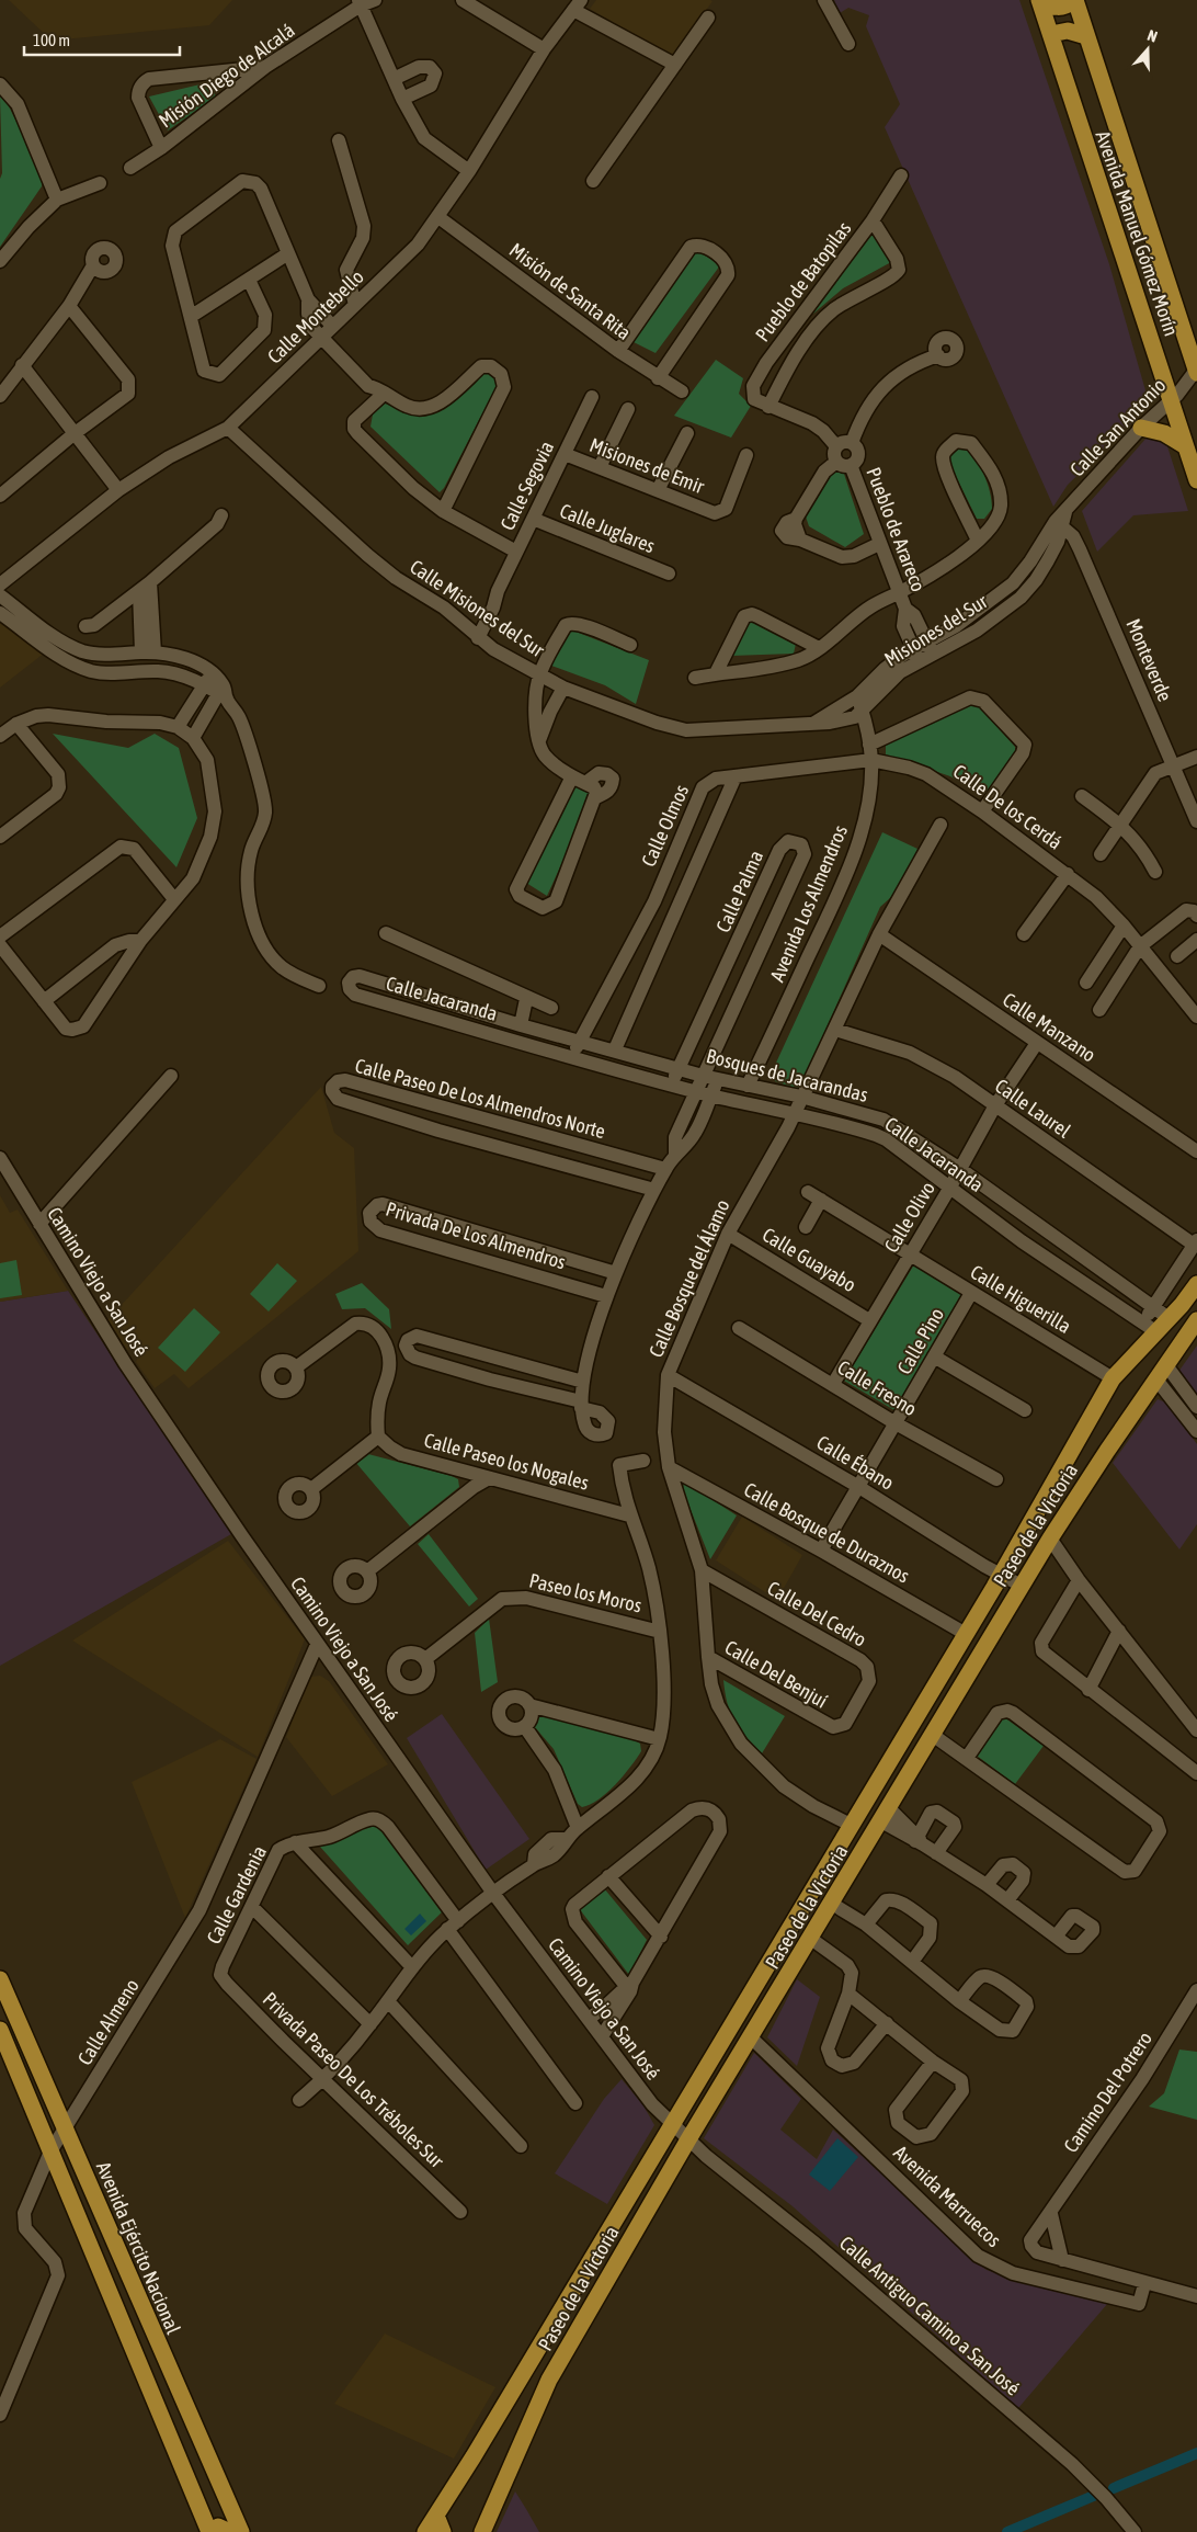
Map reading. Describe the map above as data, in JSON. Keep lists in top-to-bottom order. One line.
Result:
{"streets":{"main road":["Avenida Manuel Gómez Morín","Paseo de la Victoria","Avenida Ejército Nacional"],"street":["Misión Diego de Alcalá","Pueblo de Batopilas","Misión de Santa Rita","Calle Montebello","Calle San Antonio","Misiones de Emir","Calle Segovia","Calle Juglares","Pueblo de Arareco","Calle Misiones del Sur","Misiones del Sur","Monteverde","Calle De los Cerdá","Calle Olmos","Calle Palma","Avenida Los Almendros","Calle Jacaranda","Calle Manzano","Bosques de Jacarandas","Calle Paseo De Los Almendros Norte","Calle Laurel","Calle Olivo","Privada De Los Almendros","Calle Guayabo","Calle Bosque del Álamo","Camino Viejo a San José","Calle Higuerilla","Calle Pino","Calle Fresno","Calle Paseo los Nogales","Calle Ébano","Calle Bosque de Duraznos","Paseo los Moros","Calle Del Cedro","Calle Del Benjuí","Calle Gardenia","Calle Almeno","Privada Paseo De Los Tréboles Sur","Camino Del Potrero","Avenida Marruecos","Calle Antiguo Camino a San José"]},"crossings":[["Avenida Manuel Gómez Morín","Calle San Antonio"],["Misión de Santa Rita","Calle Montebello"],["Calle Montebello","Calle Misiones del Sur"],["Calle San Antonio","Misiones del Sur"],["Calle San Antonio","Monteverde"],["Misiones de Emir","Calle Segovia"],["Calle Segovia","Calle Juglares"],["Calle Segovia","Calle Misiones del Sur"],["Calle Misiones del Sur","Misiones del Sur"],["Calle Misiones del Sur","Avenida Los Almendros"],["Misiones del Sur","Monteverde"],["Misiones del Sur","Avenida Los Almendros"],["Calle De los Cerdá","Calle Olmos"],["Calle De los Cerdá","Avenida Los Almendros"],["Calle Olmos","Calle Jacaranda"],["Calle Olmos","Bosques de Jacarandas"],["Calle Palma","Calle Jacaranda"],["Calle Palma","Bosques de Jacarandas"],["Avenida Los Almendros","Bosques de Jacarandas"],["Calle Jacaranda","Bosques de Jacarandas"],["Calle Jacaranda","Calle Olivo"],["Calle Jacaranda","Calle Bosque del Álamo"],["Calle Jacaranda","Paseo de la Victoria"],["Calle Manzano","Calle Olivo"],["Calle Manzano","Calle Bosque del Álamo"],["Bosques de Jacarandas","Calle Olivo"],["Bosques de Jacarandas","Calle Bosque del Álamo"],["Bosques de Jacarandas","Paseo de la Victoria"],["Calle Laurel","Calle Olivo"],["Calle Laurel","Calle Bosque del Álamo"],["Calle Olivo","Calle Guayabo"],["Calle Olivo","Calle Higuerilla"],["Calle Olivo","Calle Fresno"],["Calle Guayabo","Calle Bosque del Álamo"],["Calle Bosque del Álamo","Calle Ébano"],["Calle Bosque del Álamo","Paseo de la Victoria"],["Calle Bosque del Álamo","Calle Bosque de Duraznos"],["Calle Bosque del Álamo","Calle Del Cedro"],["Calle Bosque del Álamo","Calle Del Benjuí"],["Camino Viejo a San José","Paseo de la Victoria"],["Camino Viejo a San José","Calle Almeno"],["Camino Viejo a San José","Calle Antiguo Camino a San José"],["Calle Higuerilla","Calle Pino"],["Calle Higuerilla","Paseo de la Victoria"],["Calle Pino","Calle Fresno"],["Calle Pino","Calle Ébano"],["Calle Pino","Calle Bosque de Duraznos"],["Calle Ébano","Paseo de la Victoria"],["Paseo de la Victoria","Calle Bosque de Duraznos"],["Paseo de la Victoria","Avenida Marruecos"],["Paseo de la Victoria","Calle Antiguo Camino a San José"],["Calle Del Cedro","Calle Del Benjuí"],["Calle Gardenia","Privada Paseo De Los Tréboles Sur"],["Calle Almeno","Avenida Ejército Nacional"],["Camino Del Potrero","Avenida Marruecos"]],"scale_bar":"100 m","north":"top"}
